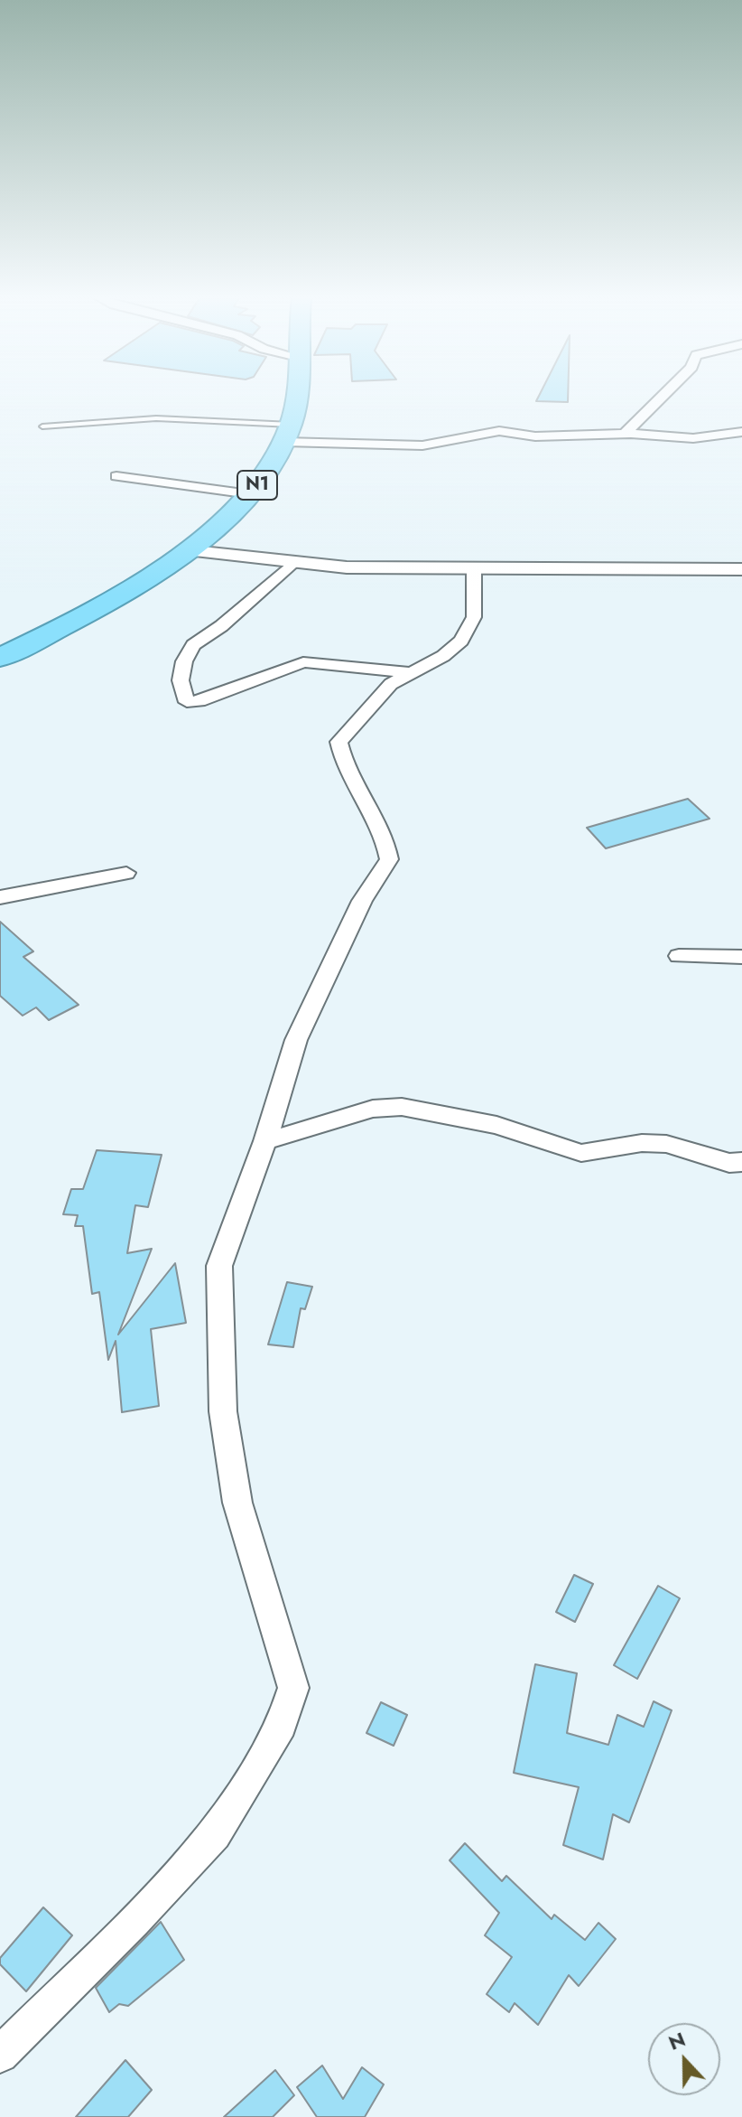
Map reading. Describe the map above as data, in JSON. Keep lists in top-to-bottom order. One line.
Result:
{"streets":{"highway":["N1"]},"north":"top"}
